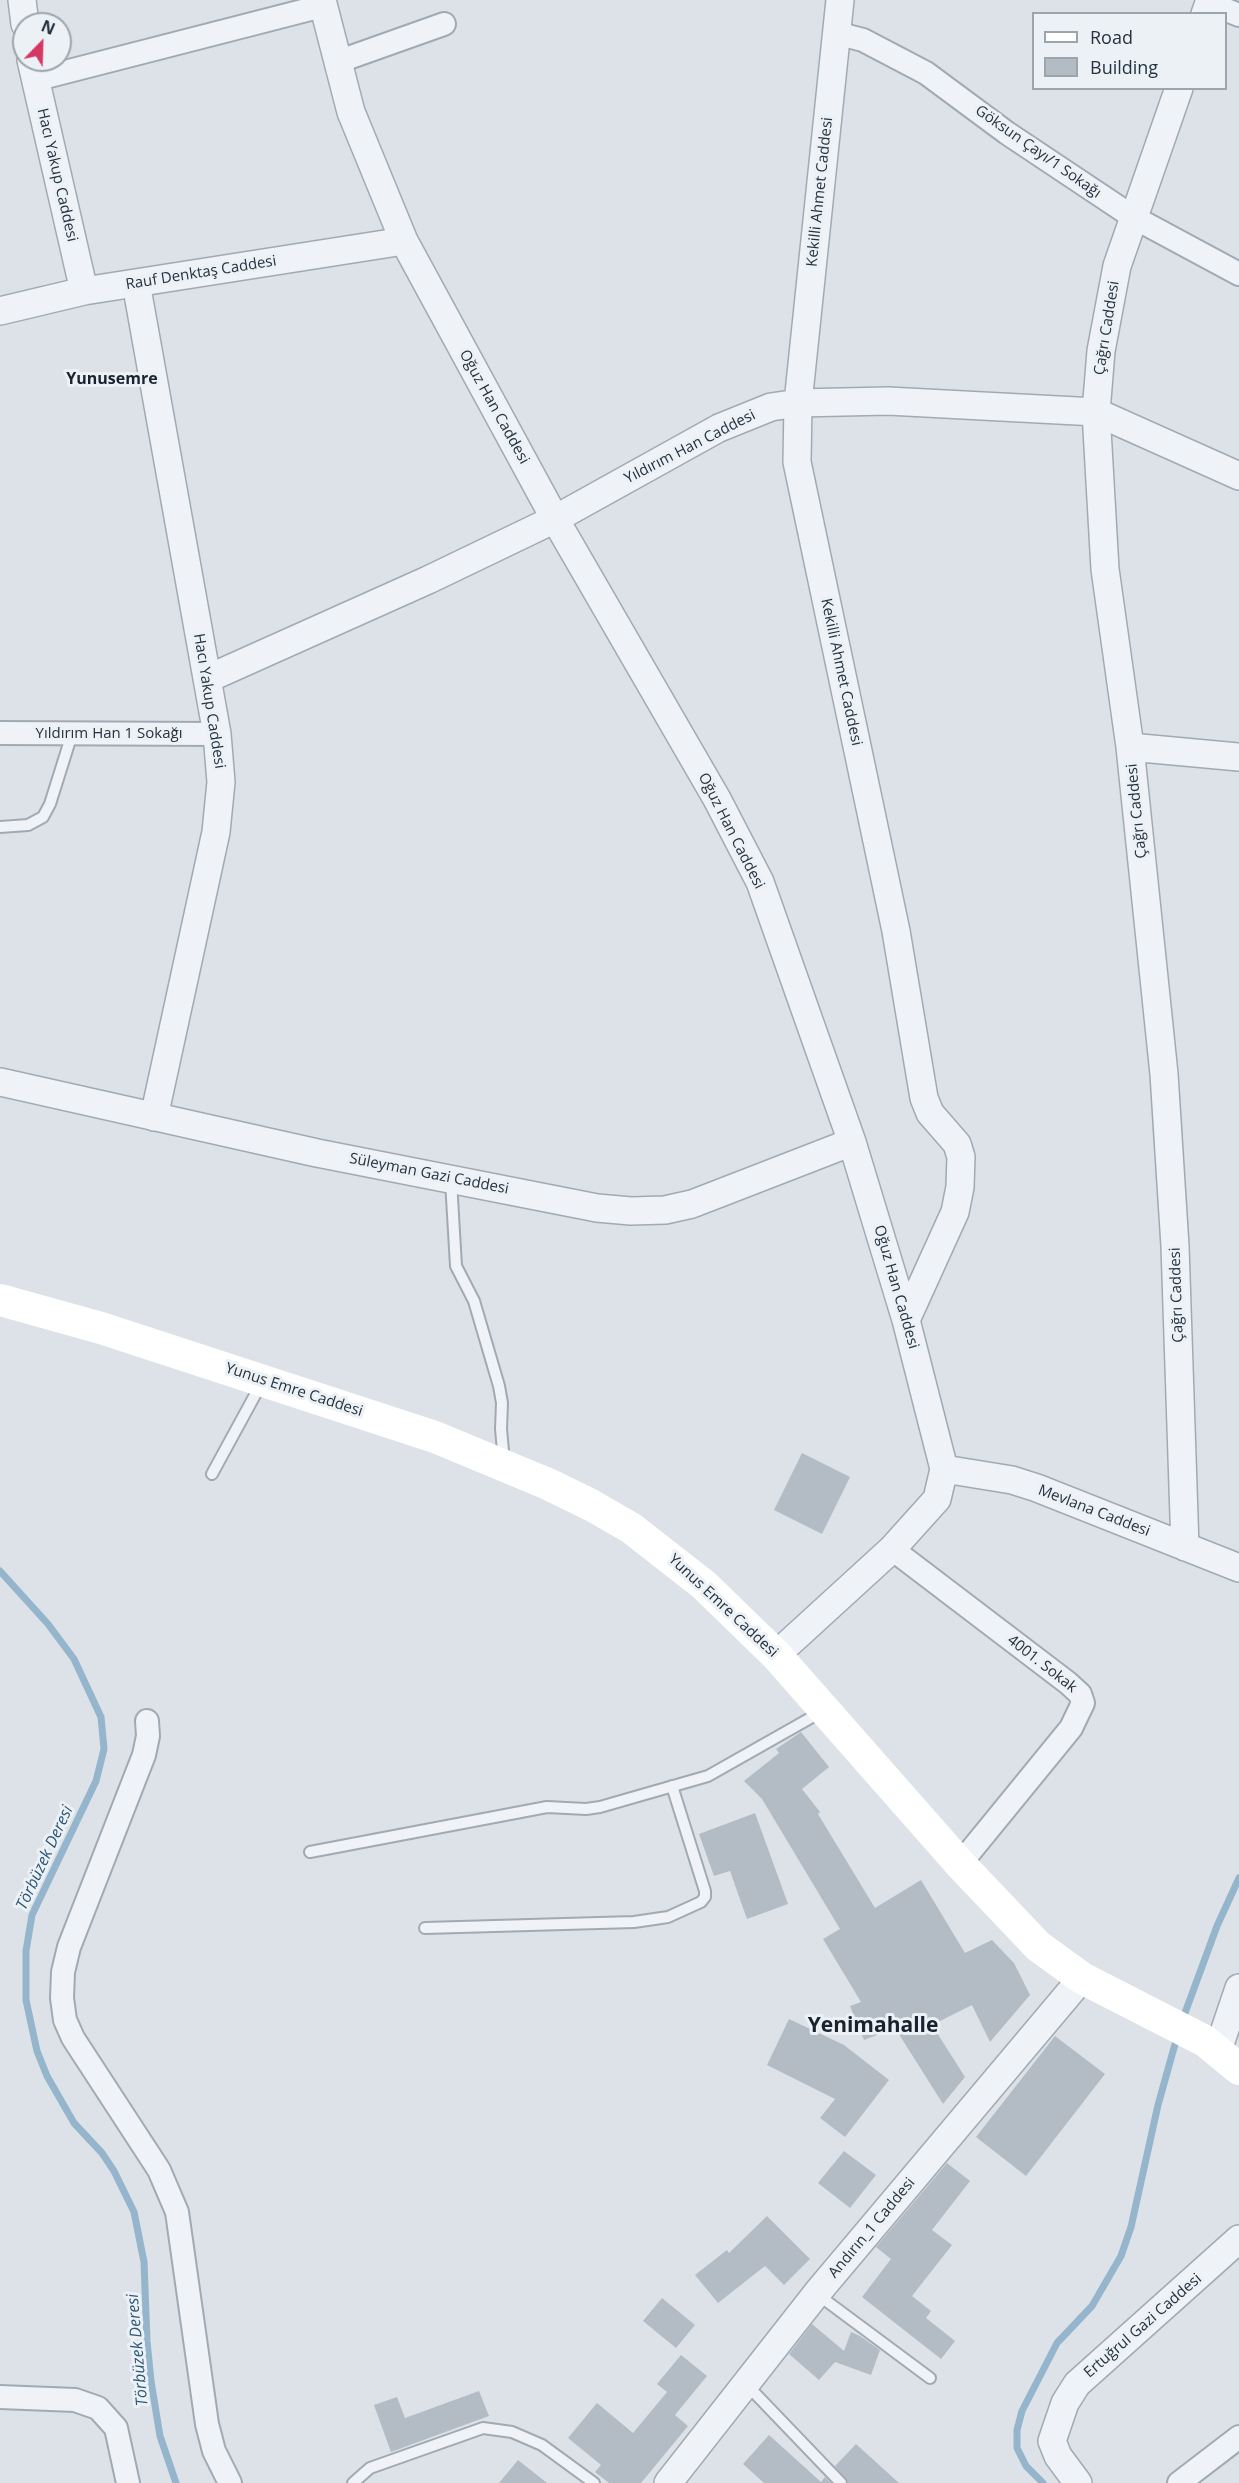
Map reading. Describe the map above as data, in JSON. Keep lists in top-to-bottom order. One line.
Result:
{"streets":{"main road":["Yunus Emre Caddesi"],"street":["Göksun Çayı/1 Sokağı","Hacı Yakup Caddesi","Kekilli Ahmet Caddesi","Rauf Denktaş Caddesi","Çağrı Caddesi","Oğuz Han Caddesi","Yıldırım Han Caddesi","Yıldırım Han 1 Sokağı","Süleyman Gazi Caddesi","Mevlana Caddesi","4001. Sokak","Andırın_1 Caddesi","Ertuğrul Gazi Caddesi"]},"crossings":[["Göksun Çayı/1 Sokağı","Kekilli Ahmet Caddesi"],["Göksun Çayı/1 Sokağı","Çağrı Caddesi"],["Hacı Yakup Caddesi","Rauf Denktaş Caddesi"],["Hacı Yakup Caddesi","Yıldırım Han Caddesi"],["Hacı Yakup Caddesi","Yıldırım Han 1 Sokağı"],["Hacı Yakup Caddesi","Süleyman Gazi Caddesi"],["Kekilli Ahmet Caddesi","Oğuz Han Caddesi"],["Kekilli Ahmet Caddesi","Yıldırım Han Caddesi"],["Rauf Denktaş Caddesi","Oğuz Han Caddesi"],["Çağrı Caddesi","Yıldırım Han Caddesi"],["Çağrı Caddesi","Mevlana Caddesi"],["Oğuz Han Caddesi","Yıldırım Han Caddesi"],["Oğuz Han Caddesi","Süleyman Gazi Caddesi"],["Oğuz Han Caddesi","Yunus Emre Caddesi"],["Oğuz Han Caddesi","Mevlana Caddesi"],["Oğuz Han Caddesi","4001. Sokak"],["Yunus Emre Caddesi","4001. Sokak"],["Yunus Emre Caddesi","Andırın_1 Caddesi"]],"districts":["Yunusemre","Yenimahalle"],"water":["Törbüzek Deresi"],"legend":["Road","Building"],"north":"top right"}
